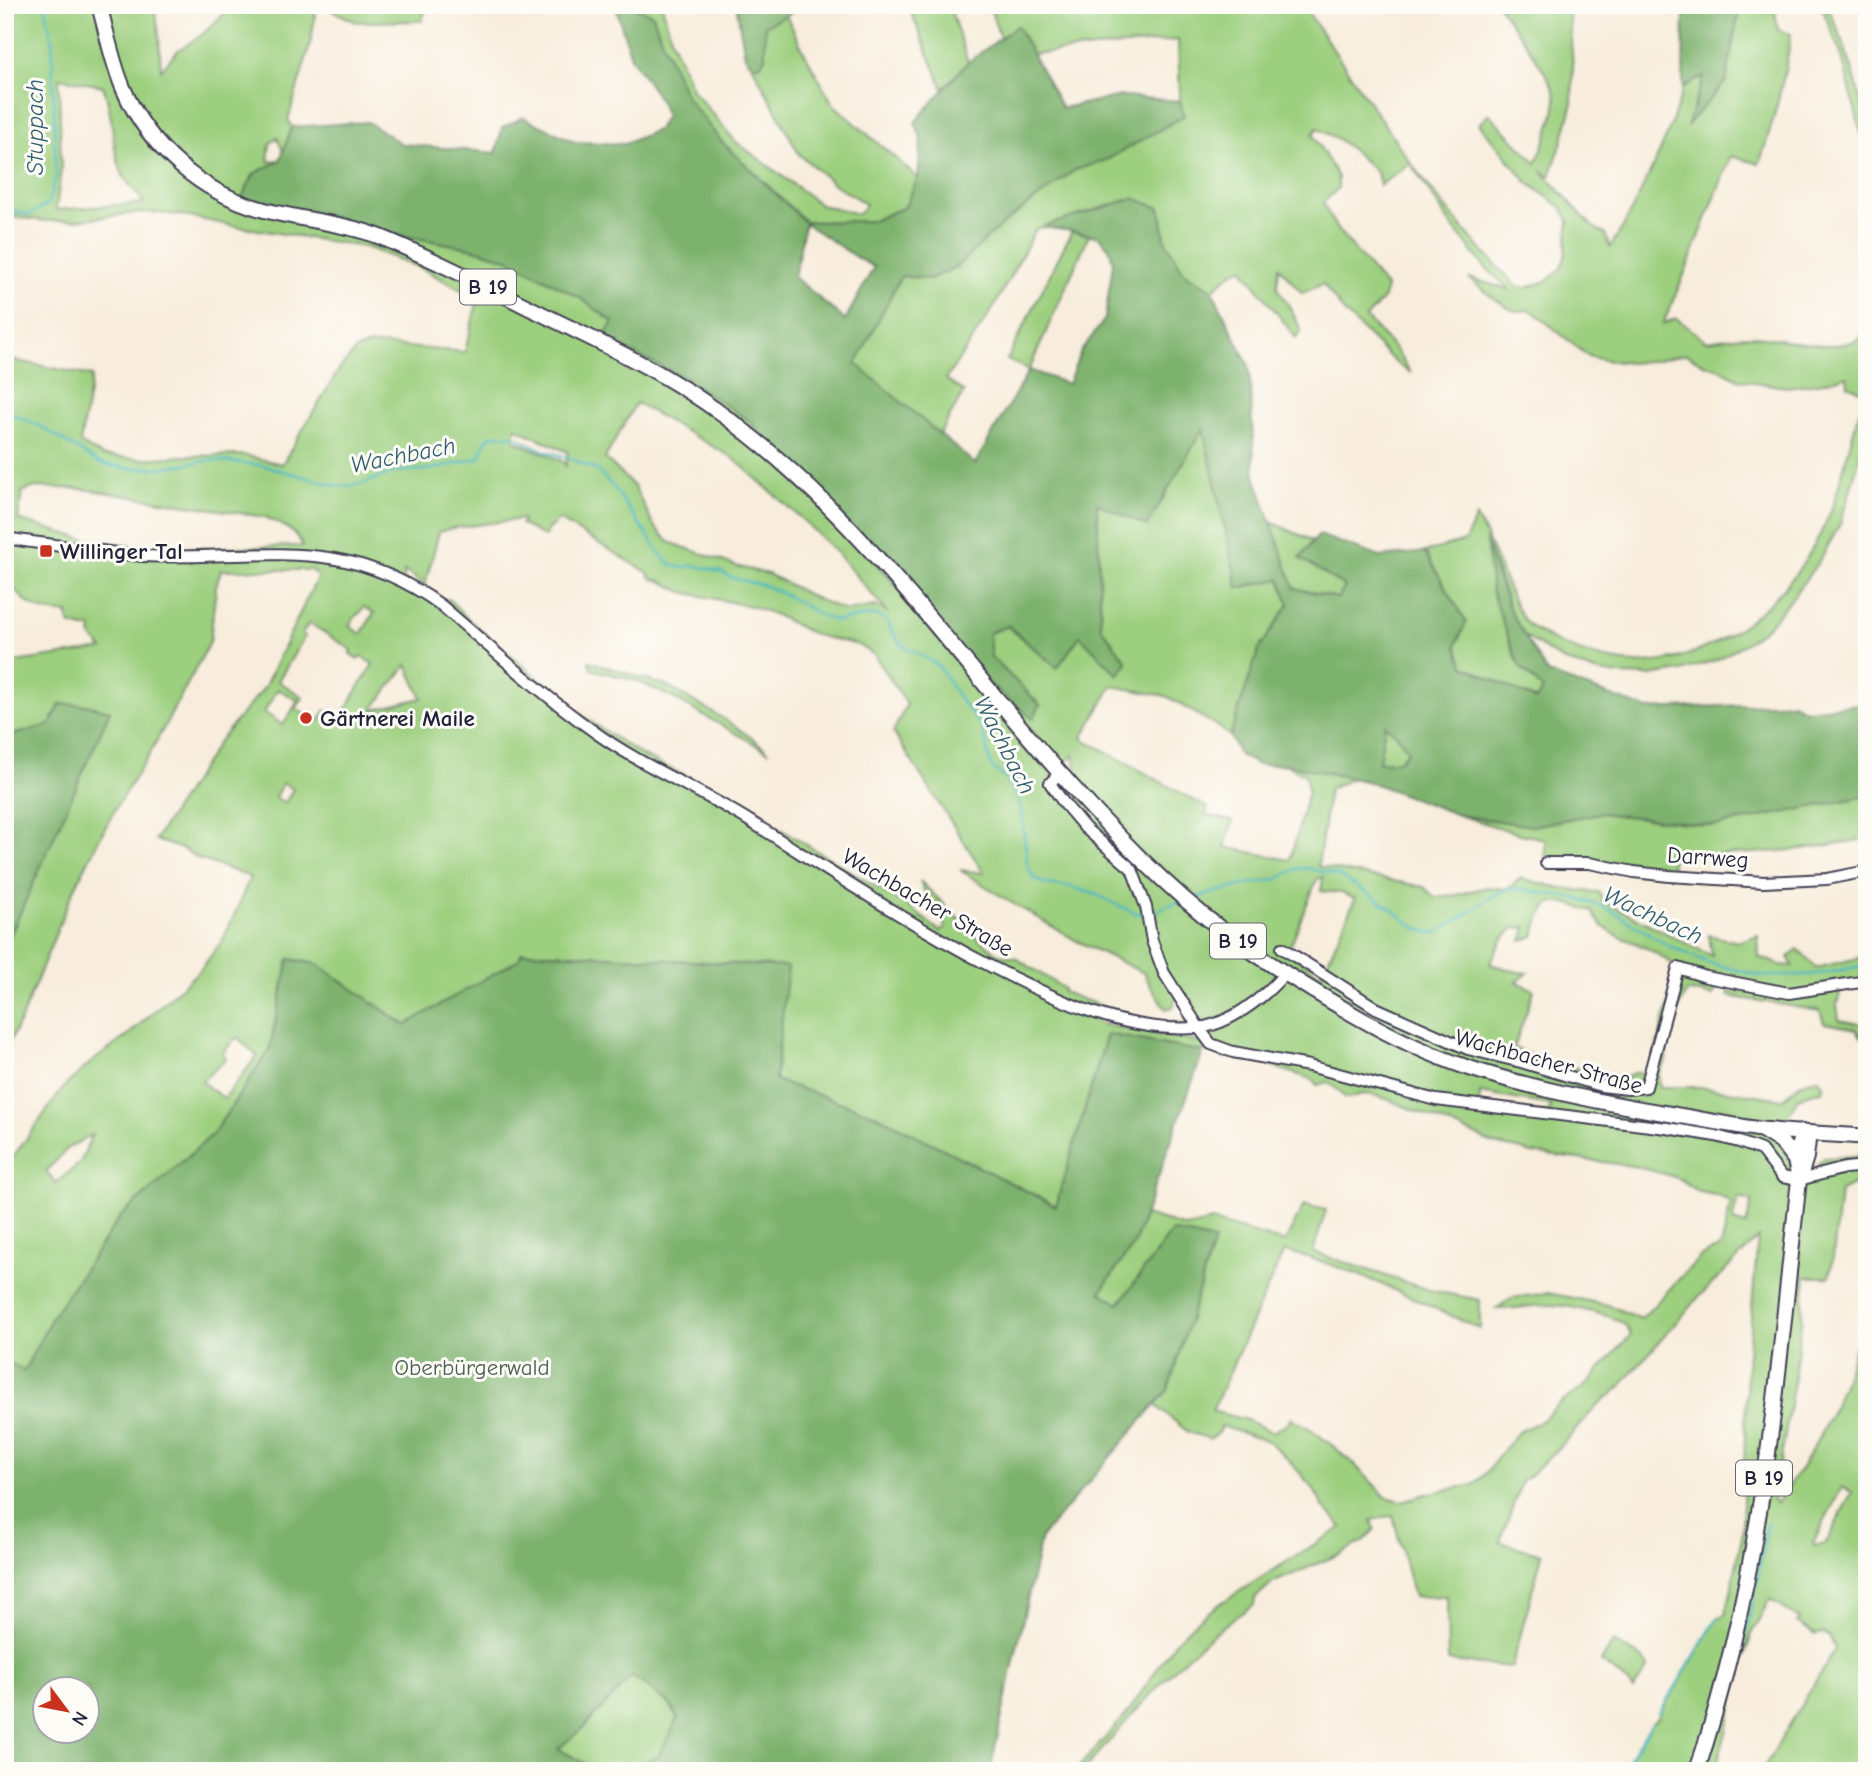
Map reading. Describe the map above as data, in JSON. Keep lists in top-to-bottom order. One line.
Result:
{"streets":{"main road":["B 19","Wachbacher Straße"],"street":["Darrweg"]},"crossings":[["B 19","Wachbacher Straße"]],"water":["Stuppach","Wachbach"],"parks":["Oberbürgerwald"],"places":{"transit":["Willinger Tal"],"other":["Gärtnerei Maile"]},"north":"bottom right"}
